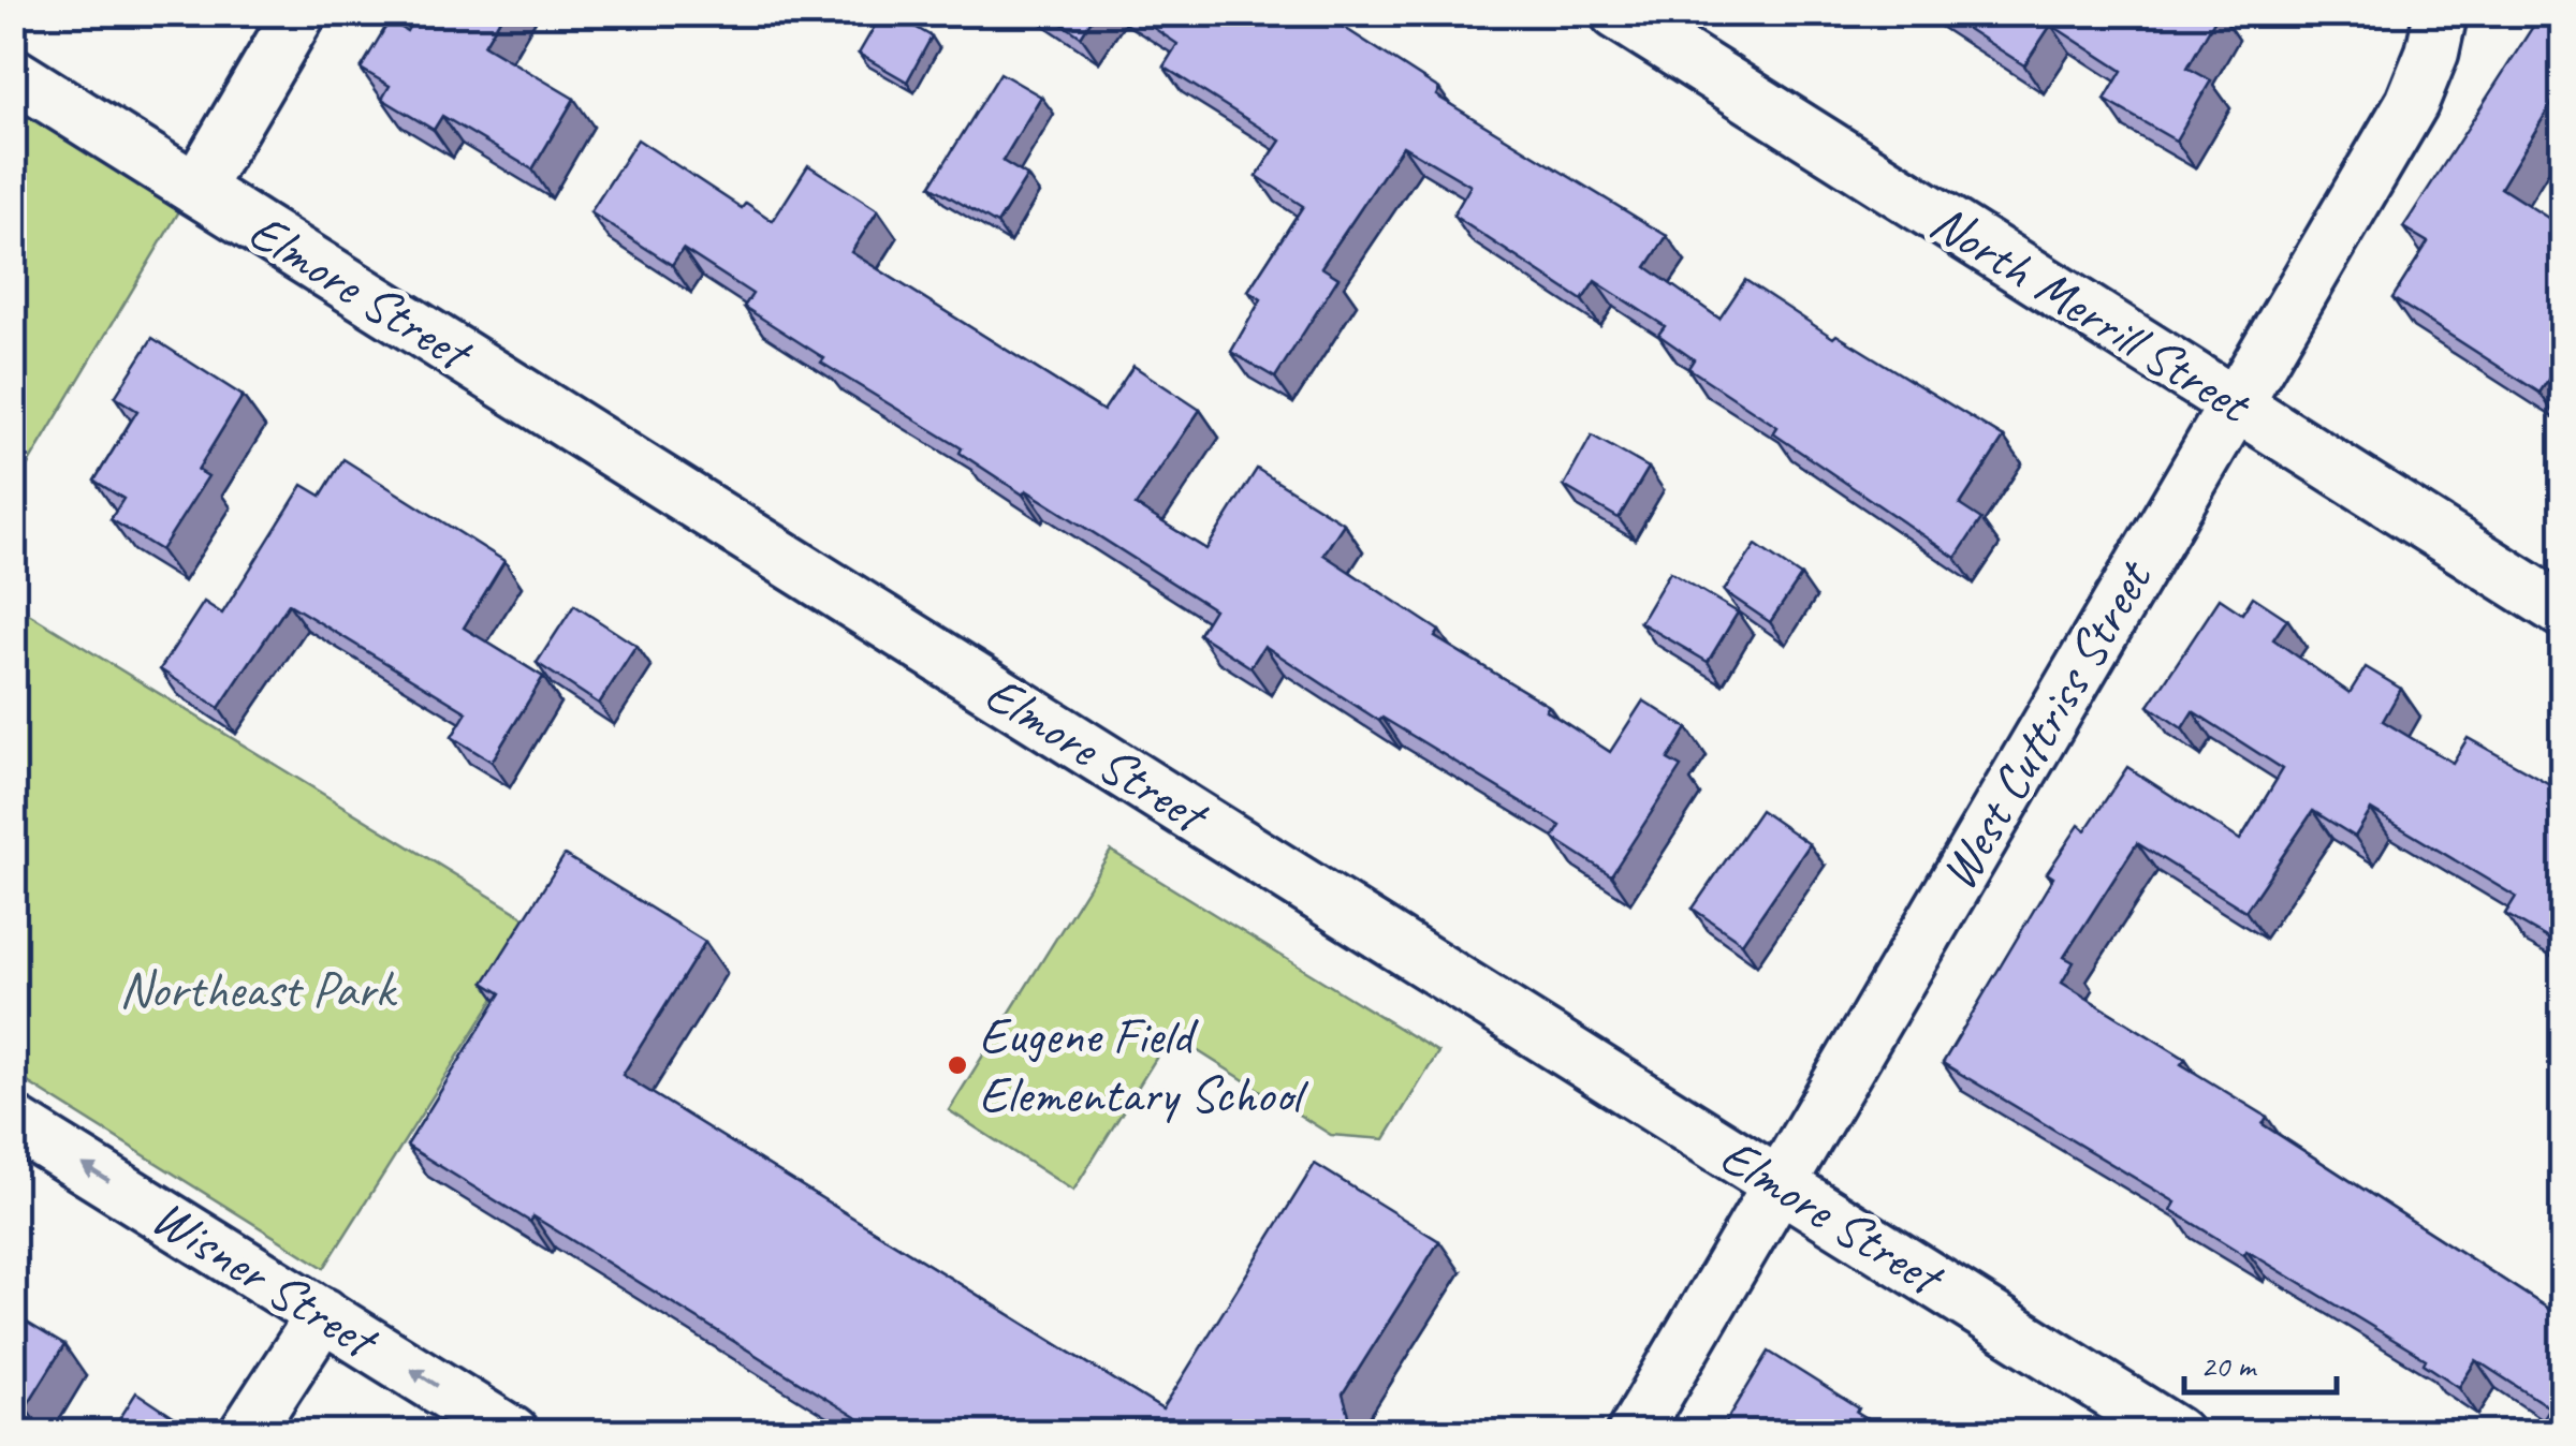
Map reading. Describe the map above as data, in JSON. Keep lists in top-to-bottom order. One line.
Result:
{"streets":{"street":["Elmore Street","North Merrill Street","West Cuttriss Street","Wisner Street"]},"crossings":[["Elmore Street","West Cuttriss Street"],["North Merrill Street","West Cuttriss Street"]],"one_way":["Wisner Street"],"parks":["Northeast Park"],"places":["Eugene Field Elementary School"],"scale_bar":"20 m"}
